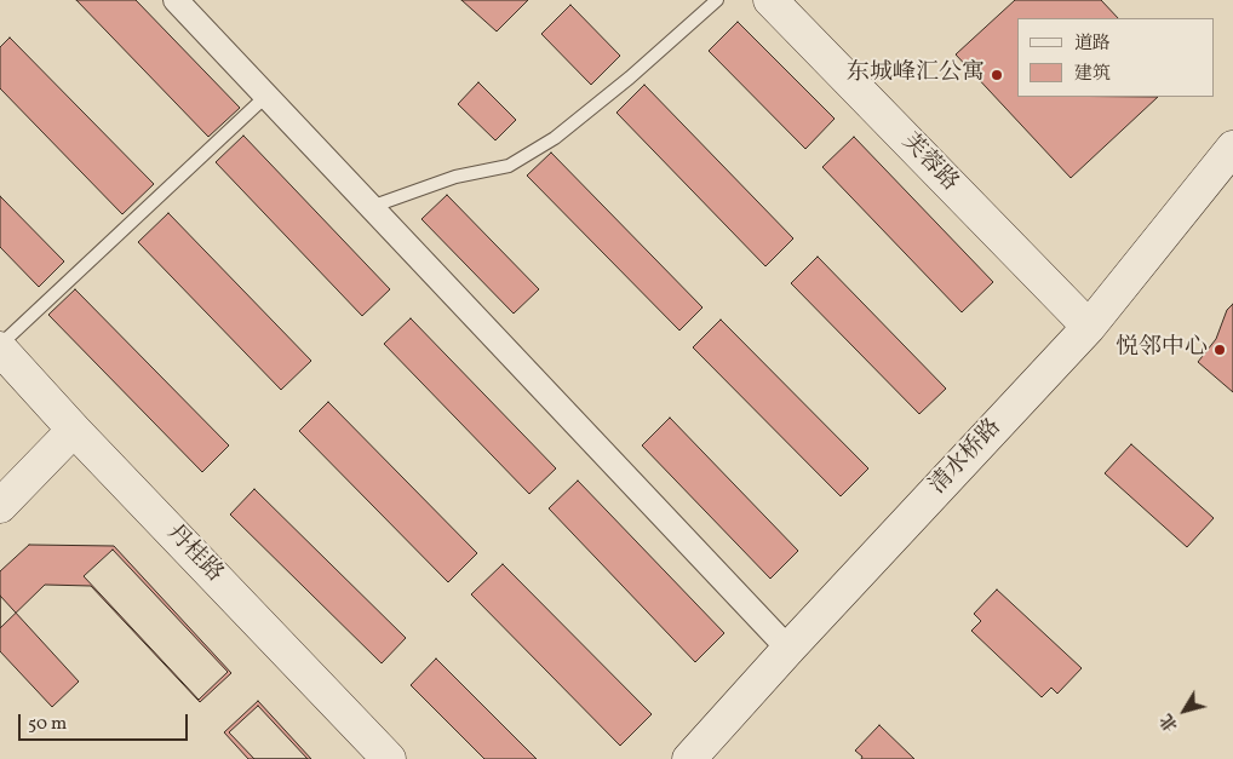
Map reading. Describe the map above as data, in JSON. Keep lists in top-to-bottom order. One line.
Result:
{"streets":{"street":["芙蓉路","清水桥路","丹桂路"]},"crossings":[["芙蓉路","清水桥路"]],"places":["东城峰汇公寓","悦邻中心"],"legend":["道路","建筑"],"scale_bar":"50 m","north":"bottom left"}
